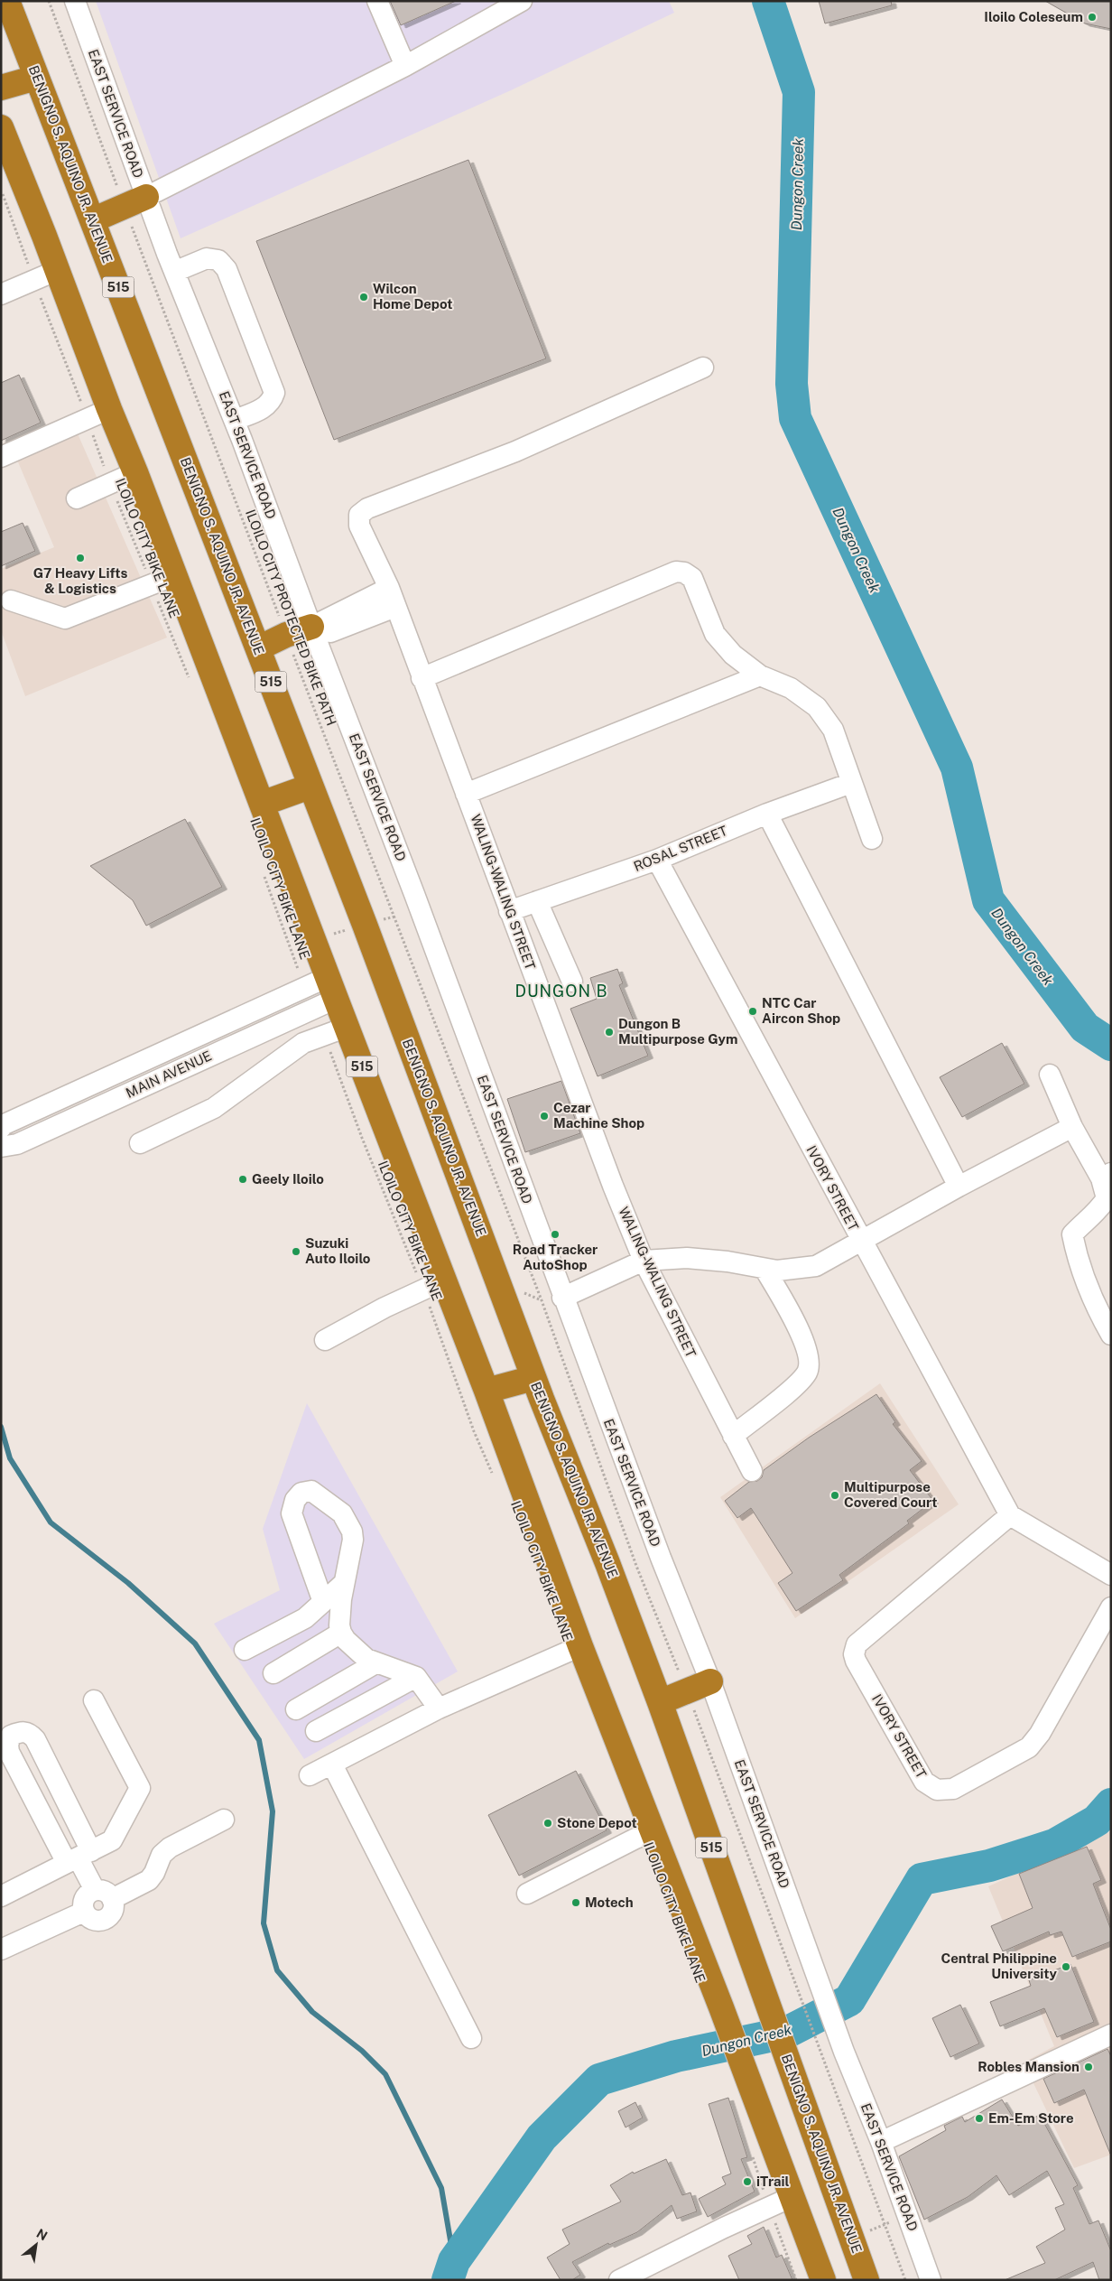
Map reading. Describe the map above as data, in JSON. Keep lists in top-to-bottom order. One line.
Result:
{"streets":{"highway":["BENIGNO S. AQUINO JR. AVENUE","515"],"street":["EAST SERVICE ROAD","ROSAL STREET","WALING-WALING STREET","MAIN AVENUE","IVORY STREET"],"path":["ILOILO CITY BIKE LANE","ILOILO CITY PROTECTED BIKE PATH"]},"crossings":[["EAST SERVICE ROAD","ILOILO CITY PROTECTED BIKE PATH"],["515","ILOILO CITY BIKE LANE"],["515","MAIN AVENUE"],["ILOILO CITY BIKE LANE","MAIN AVENUE"],["ROSAL STREET","WALING-WALING STREET"],["ROSAL STREET","IVORY STREET"]],"districts":["DUNGON B"],"water":["Dungon Creek"],"places":["Iloilo Coleseum","Wilcon Home Depot","G7 Heavy Lifts & Logistics","NTC Car Aircon Shop","Dungon B Multipurpose Gym","Cezar Machine Shop","Geely Iloilo","Road Tracker AutoShop","Suzuki Auto Iloilo","Multipurpose Covered Court","Stone Depot","Motech","Central Philippine University","Robles Mansion","Em-Em Store","iTrail"],"north":"top right"}
